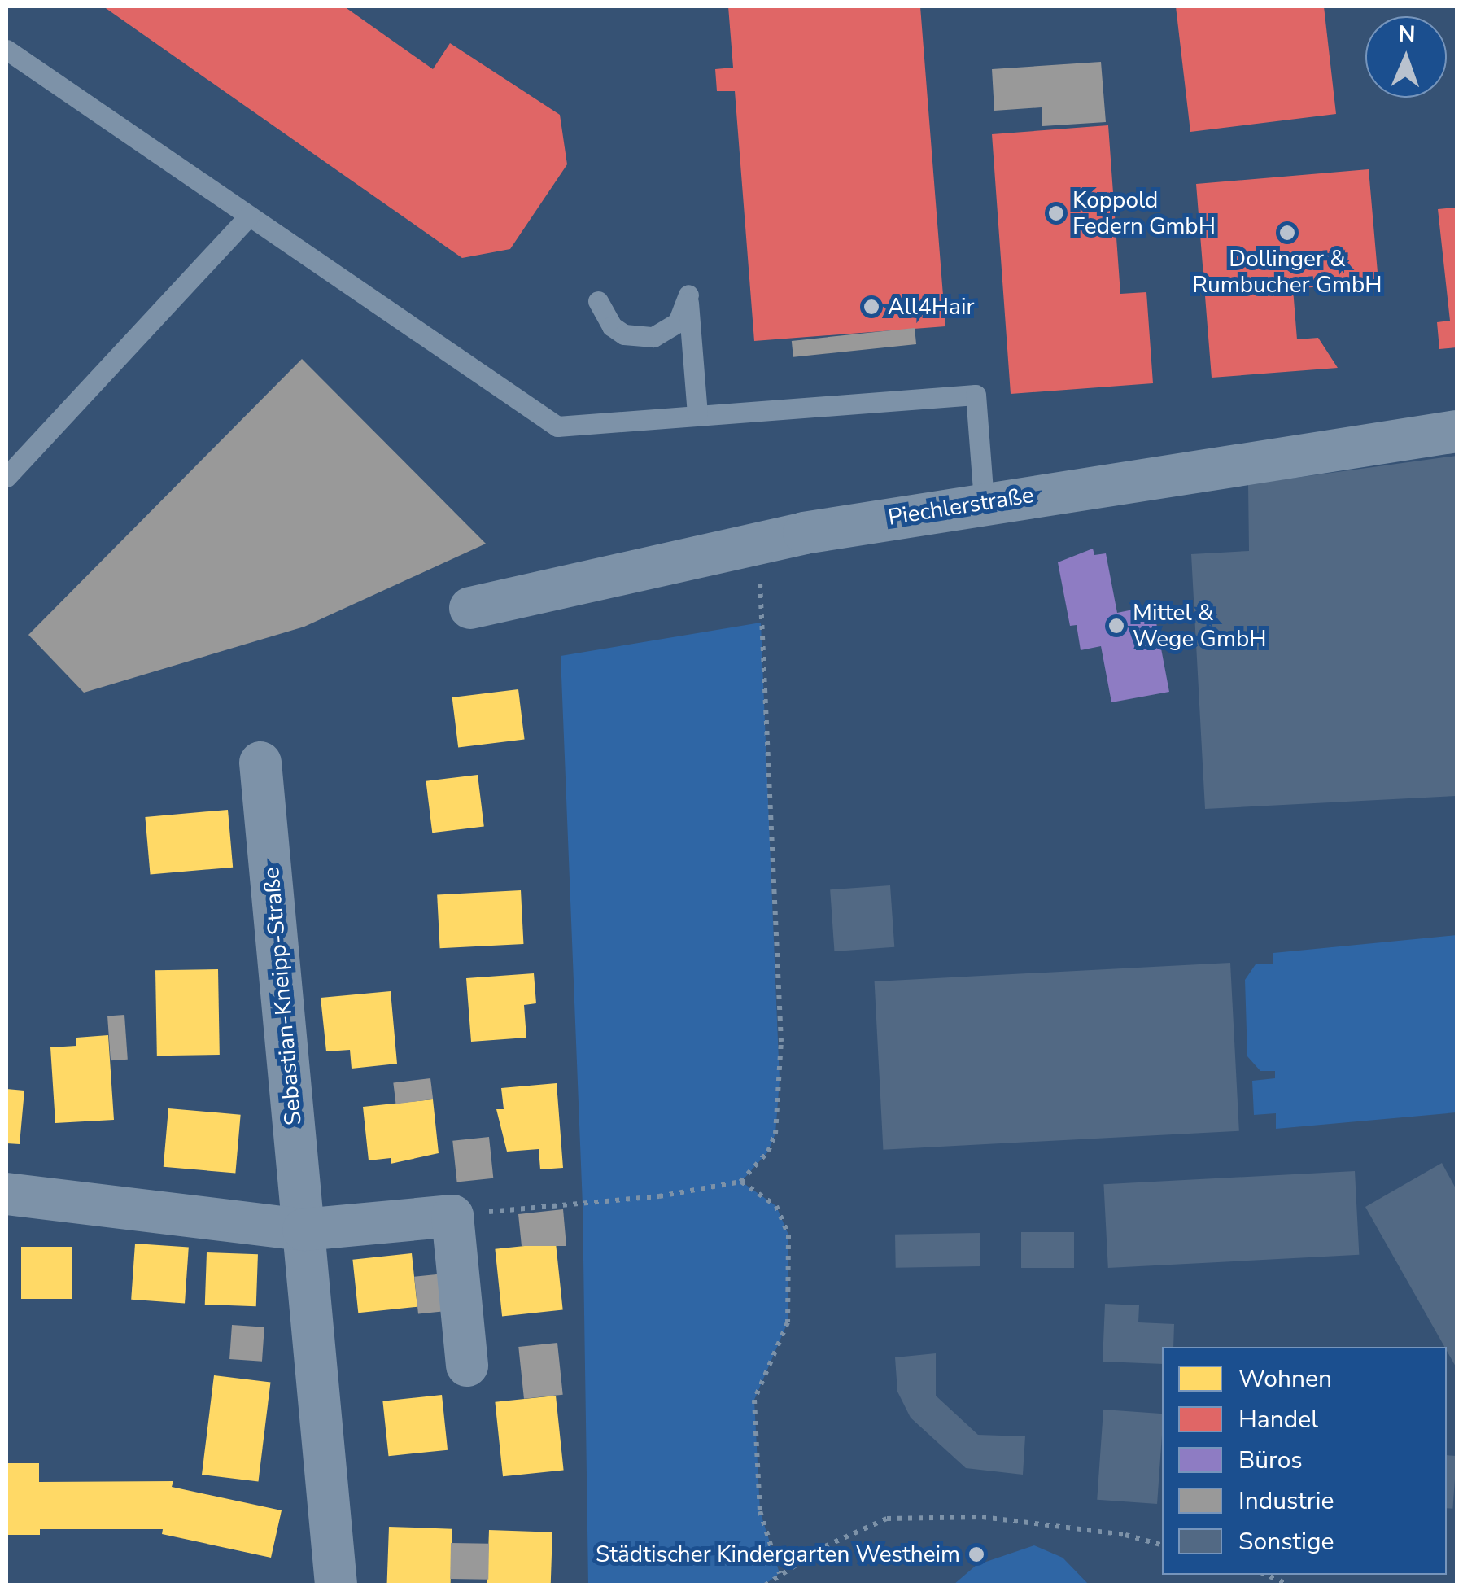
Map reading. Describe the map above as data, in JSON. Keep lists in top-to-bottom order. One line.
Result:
{"streets":{"street":["Piechlerstraße","Sebastian-Kneipp-Straße"]},"places":["Koppold Federn GmbH","Dollinger & Rumbucher GmbH","All4Hair","Mittel & Wege GmbH","Städtischer Kindergarten Westheim"],"legend":["Wohnen","Handel","Büros","Industrie","Sonstige"],"north":"top"}
